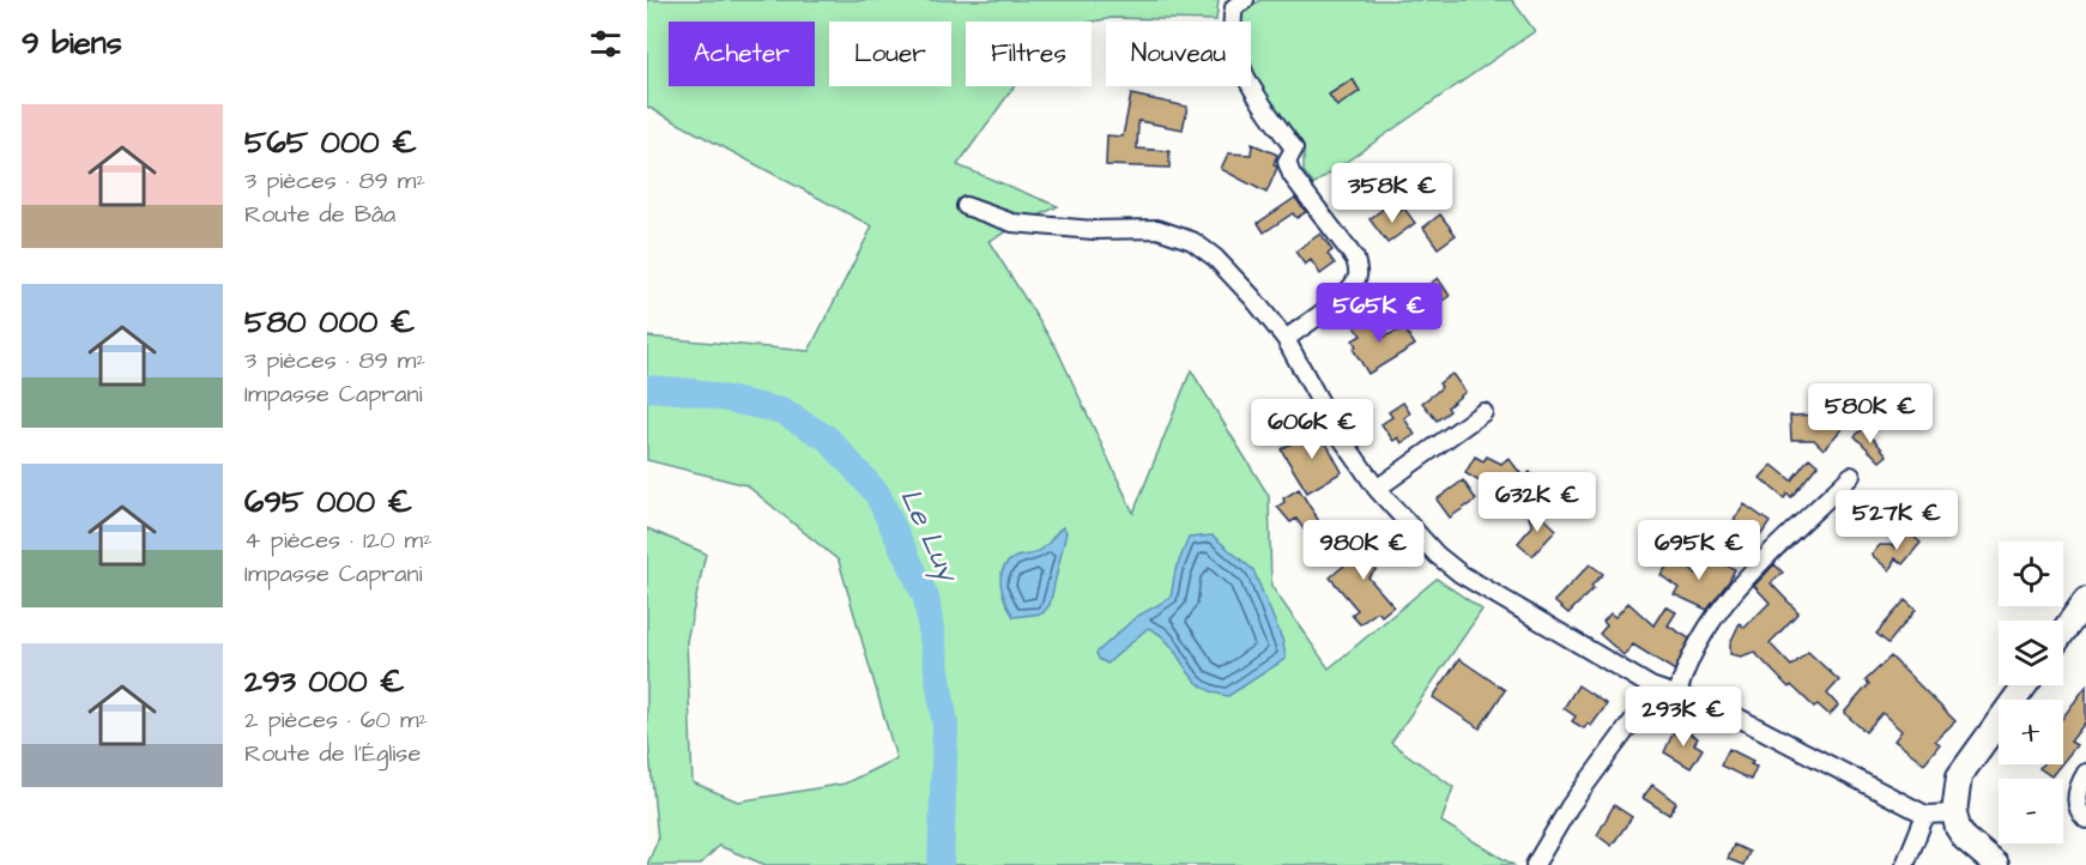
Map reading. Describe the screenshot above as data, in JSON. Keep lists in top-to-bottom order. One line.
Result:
{"water":["Le Luy"],"page":{"heading":"9 biens","chip":["Acheter","Louer","Filtres","Nouveau"],"list":[{"name":"565 000 €","note":"3 pièces · 89 m² · Route de Bâa"},{"name":"580 000 €","note":"3 pièces · 89 m² · Impasse Caprani"},{"name":"695 000 €","note":"4 pièces · 120 m² · Impasse Caprani"},{"name":"293 000 €","note":"2 pièces · 60 m² · Route de l'Église"}],"price":["358K €","565K €","580K €","606K €","632K €","527K €","980K €","695K €","293K €"],"map_buttons":["+","−"]}}
